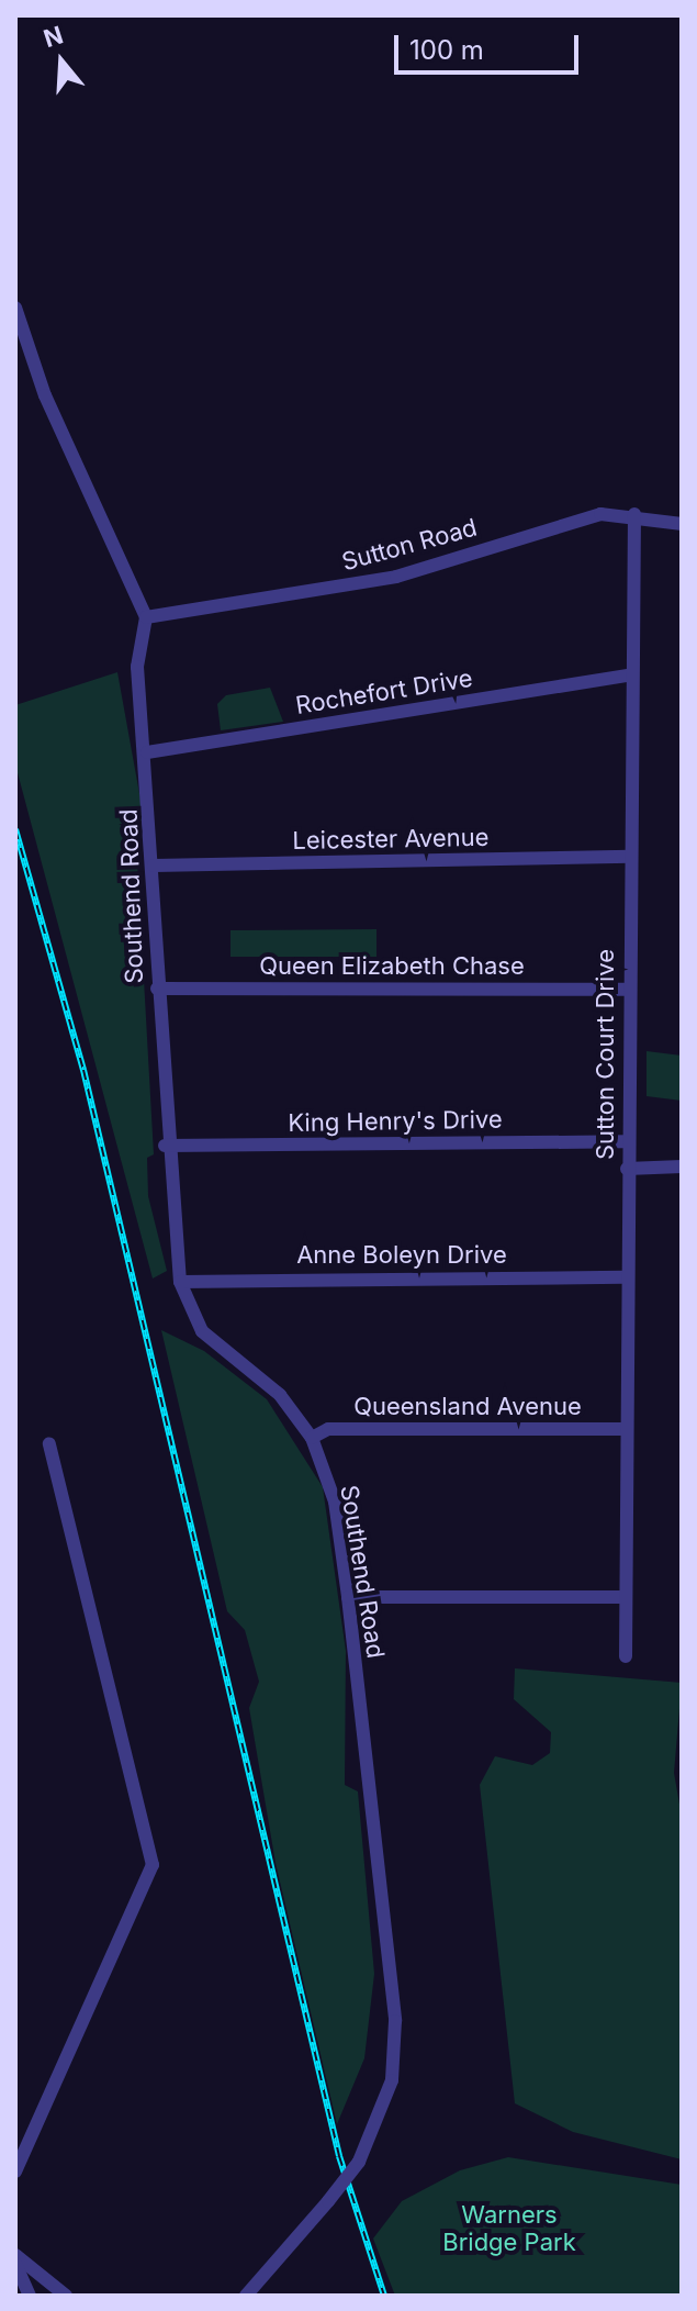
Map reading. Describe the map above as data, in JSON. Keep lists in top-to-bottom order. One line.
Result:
{"streets":{"street":["Sutton Road","Rochefort Drive","Leicester Avenue","Southend Road","Queen Elizabeth Chase","Sutton Court Drive","King Henry's Drive","Anne Boleyn Drive","Queensland Avenue"]},"crossings":[["Sutton Road","Southend Road"],["Sutton Road","Sutton Court Drive"],["Rochefort Drive","Southend Road"],["Rochefort Drive","Sutton Court Drive"],["Leicester Avenue","Southend Road"],["Leicester Avenue","Sutton Court Drive"],["Southend Road","Queen Elizabeth Chase"],["Southend Road","King Henry's Drive"],["Southend Road","Anne Boleyn Drive"],["Southend Road","Queensland Avenue"],["Queen Elizabeth Chase","Sutton Court Drive"],["Sutton Court Drive","King Henry's Drive"],["Sutton Court Drive","Anne Boleyn Drive"],["Sutton Court Drive","Queensland Avenue"]],"parks":["Warners Bridge Park"],"scale_bar":"100 m","north":"top"}
